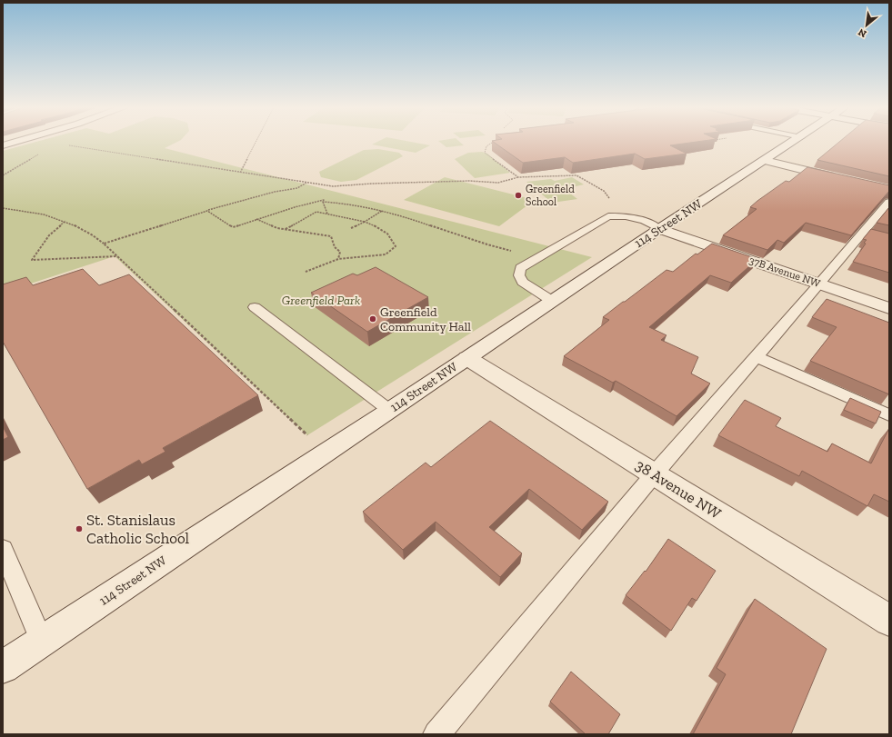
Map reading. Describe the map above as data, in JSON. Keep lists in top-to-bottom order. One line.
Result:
{"streets":{"street":["114 Street NW","37B Avenue NW","38 Avenue NW"]},"crossings":[["114 Street NW","37B Avenue NW"],["114 Street NW","38 Avenue NW"]],"parks":["Greenfield Park"],"places":["Greenfield School","Greenfield Community Hall","St. Stanislaus Catholic School"],"north":"bottom left"}
